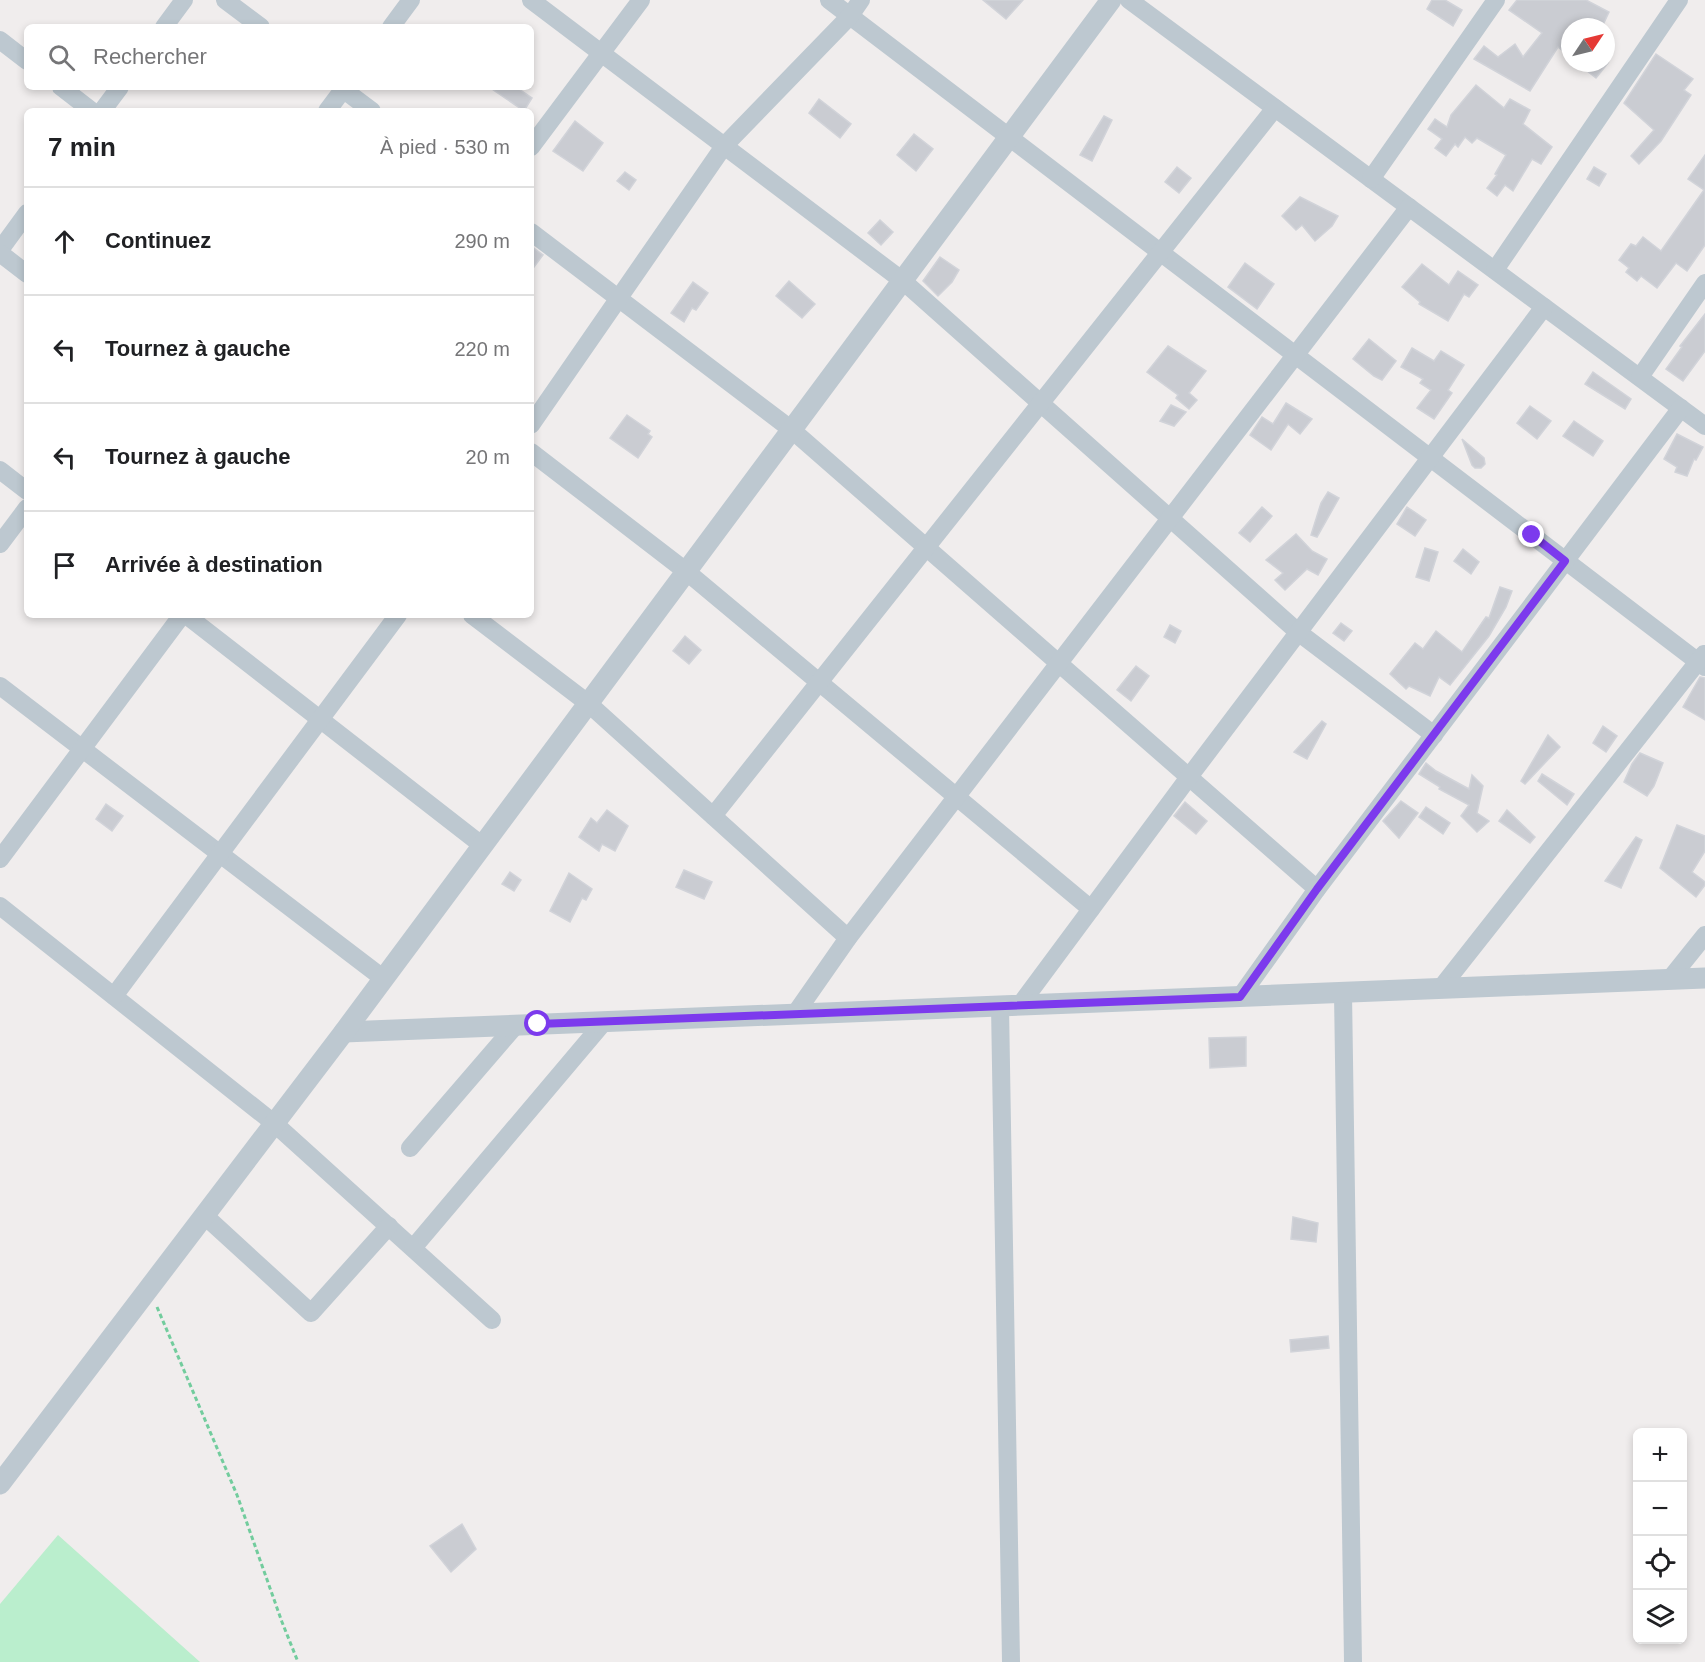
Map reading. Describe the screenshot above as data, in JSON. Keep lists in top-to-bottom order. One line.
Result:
{"north":"top right","page":{"search":"Rechercher","heading":["7 min","À pied · 530 m"],"list":[["Continuez","290 m"],["Tournez à gauche","220 m"],["Tournez à gauche","20 m"],"Arrivée à destination"],"map_buttons":["+","−"]}}
